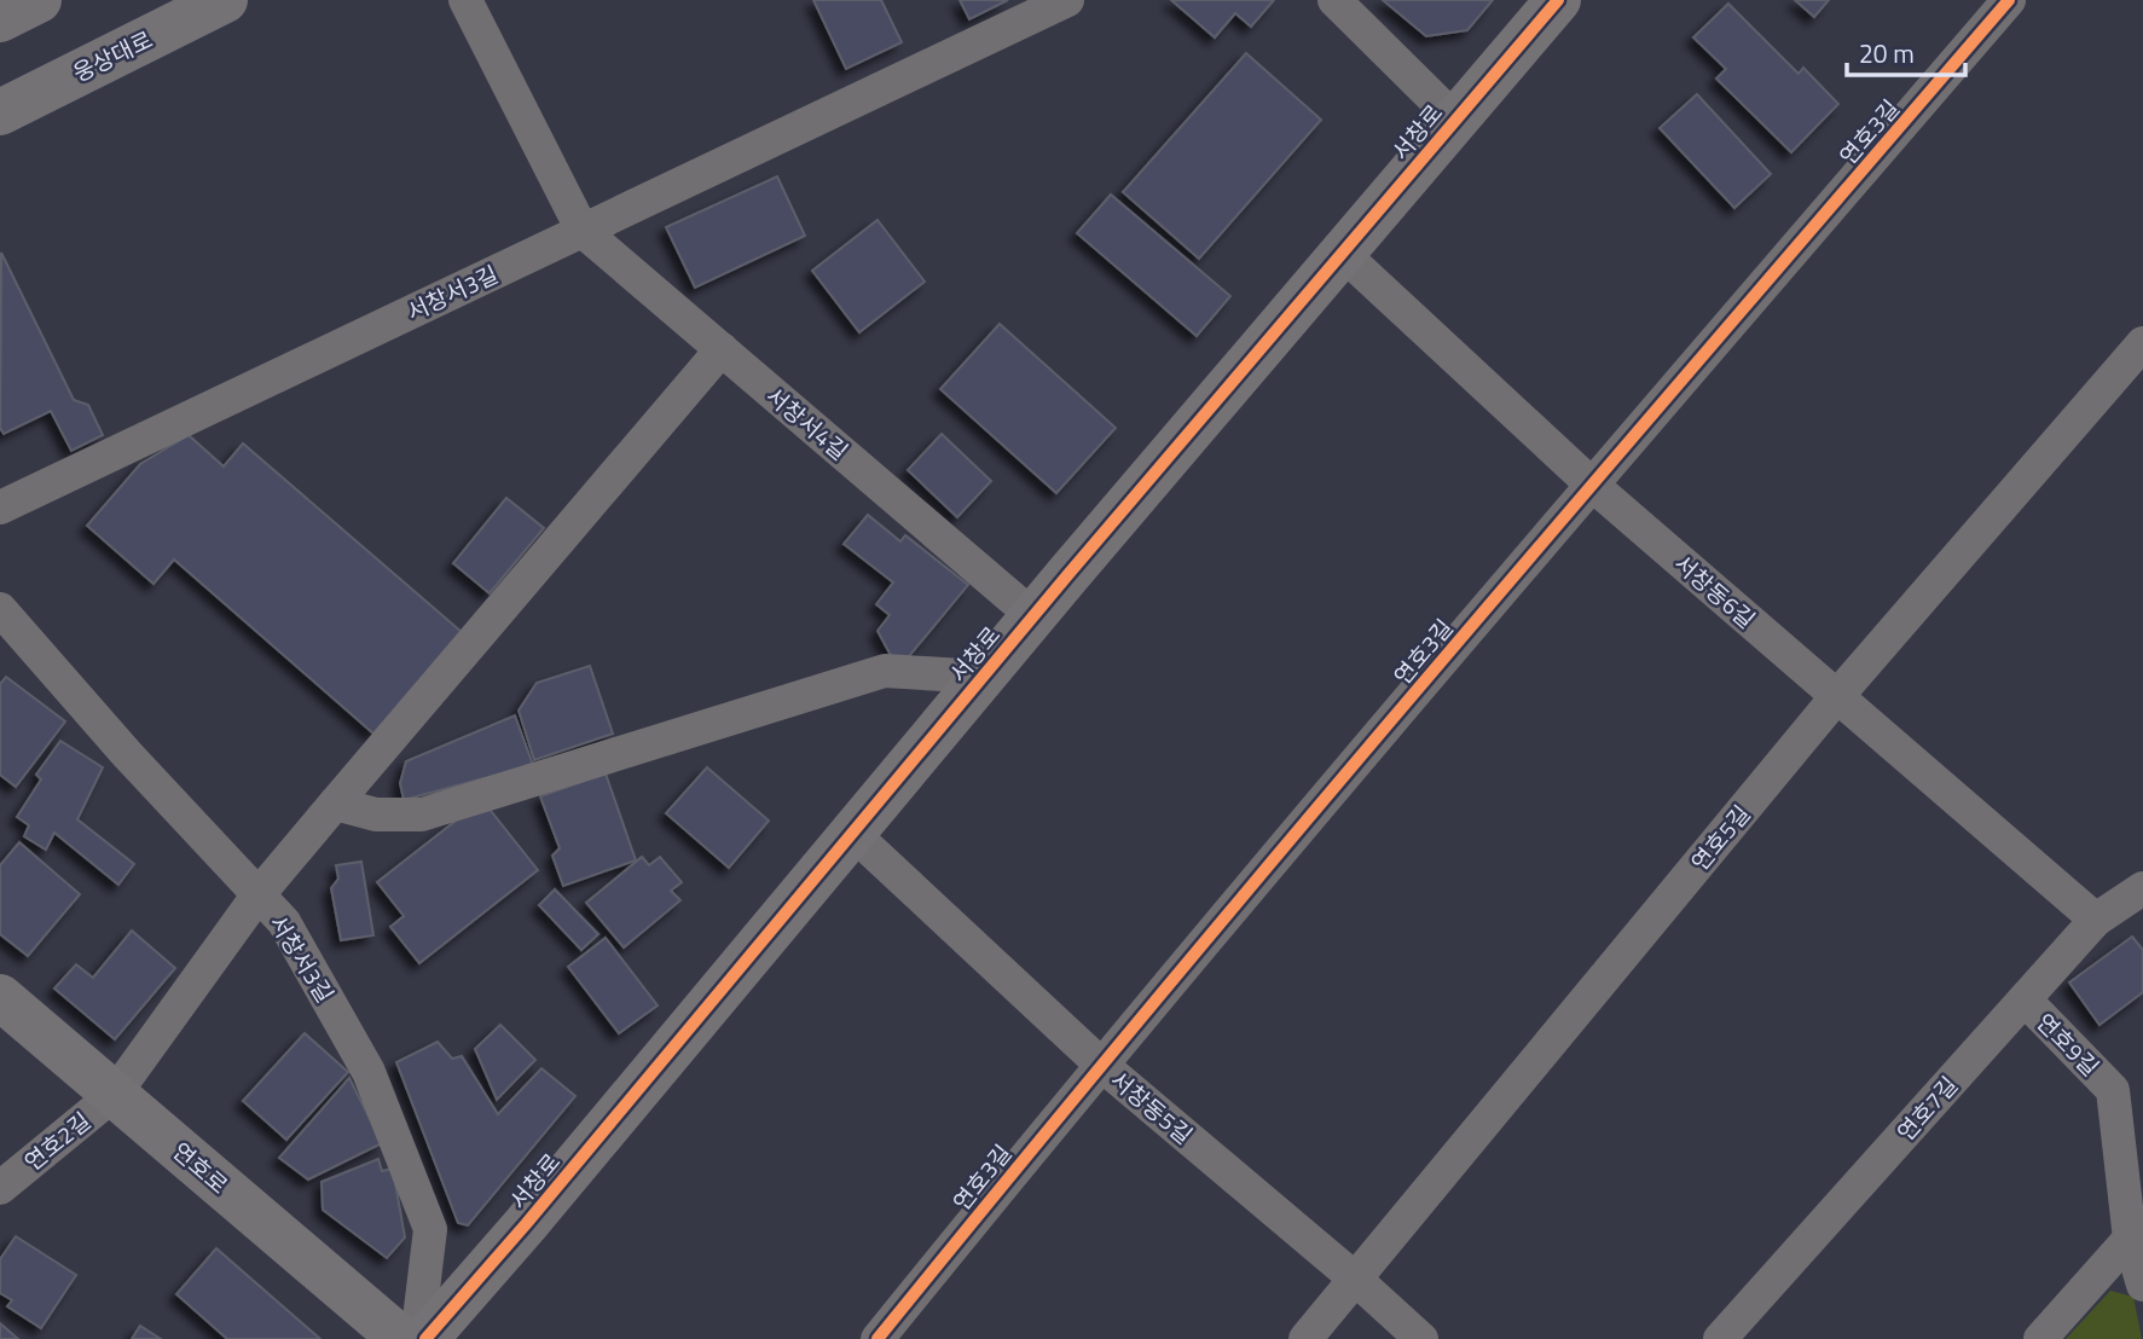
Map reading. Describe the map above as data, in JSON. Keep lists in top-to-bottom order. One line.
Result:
{"streets":{"street":["웅상대로","서창로","연호3길","서창서3길","서창서4길","서창동6길","연호5길","연호9길","서창동5길","연호7길","연호2길","연호로"]},"crossings":[["서창로","서창서4길"],["서창로","서창동6길"],["서창로","서창동5길"],["연호3길","서창동6길"],["연호3길","서창동5길"],["서창서3길","서창서4길"],["서창서3길","연호2길"],["서창서4길","연호2길"],["서창동6길","연호5길"],["서창동6길","연호7길"],["연호5길","서창동5길"],["연호9길","연호7길"],["연호2길","연호로"]],"scale_bar":"20 m"}
